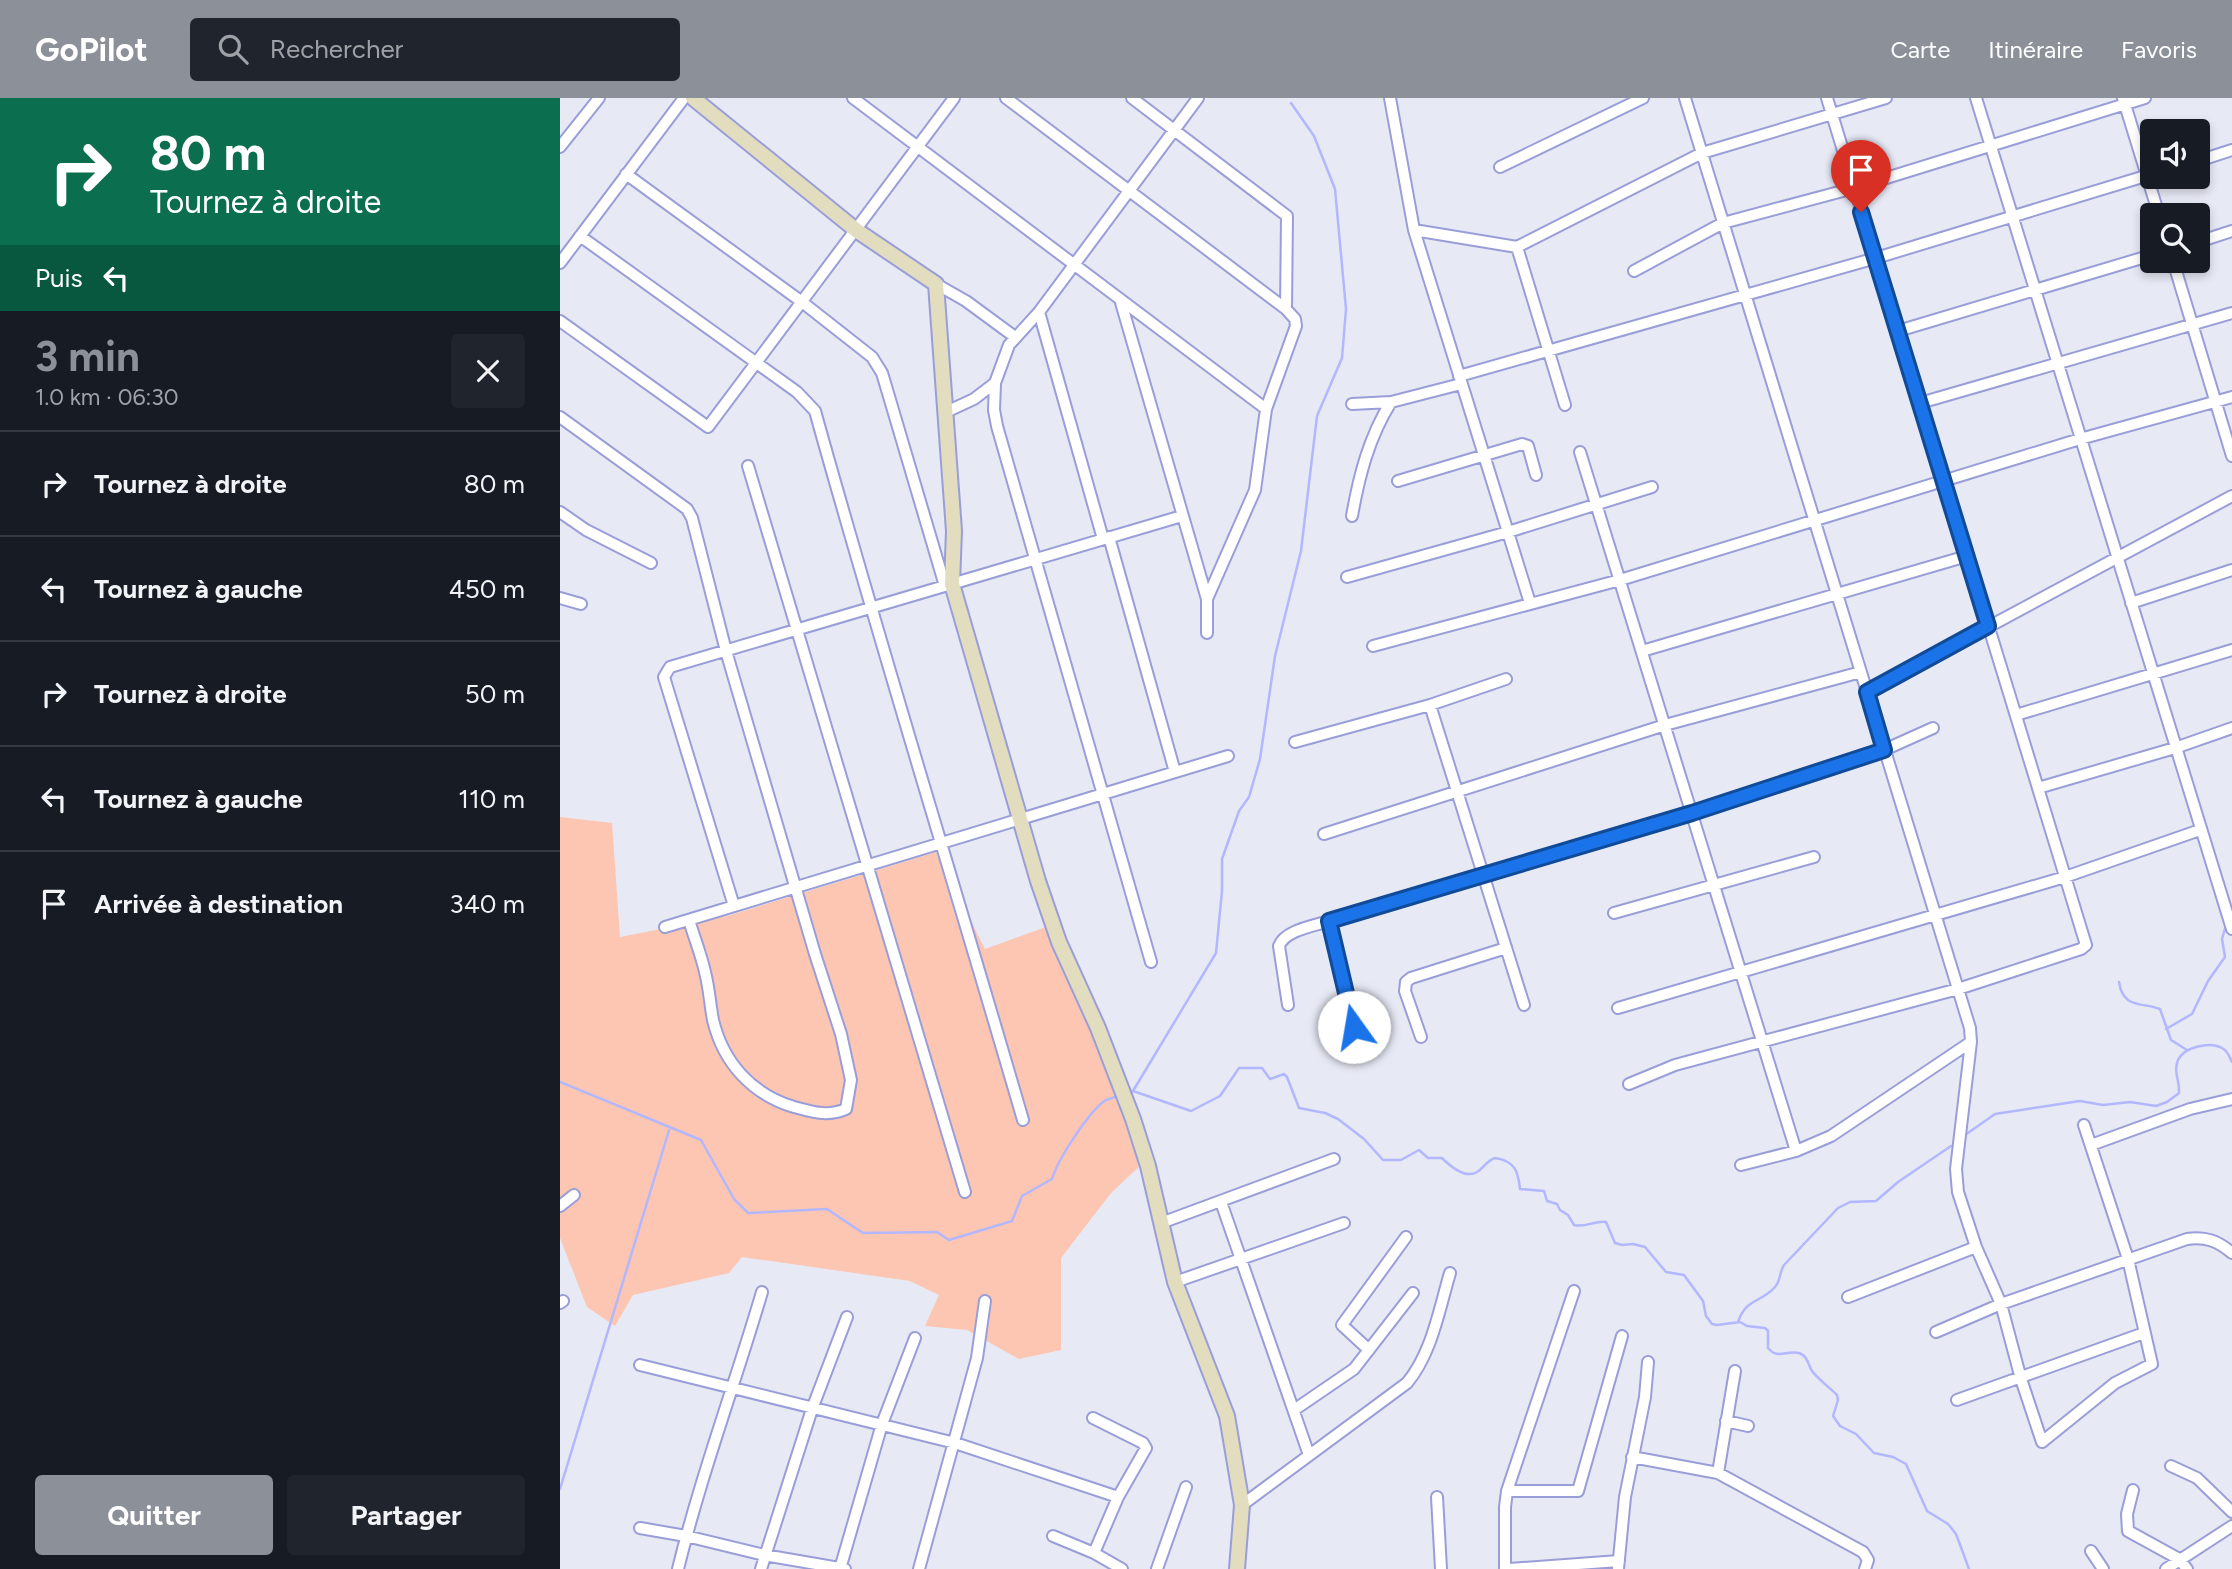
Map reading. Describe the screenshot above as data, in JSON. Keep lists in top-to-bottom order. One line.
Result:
{"page":{"header":"GoPilot","search":"Rechercher","nav":["Carte","Itinéraire","Favoris"],"turn":["80 m","Tournez à droite"],"then":"Puis","heading":["3 min","1.0 km · 06:30"],"list":[{"name":"Tournez à droite","value":"80 m"},{"name":"Tournez à gauche","value":"450 m"},{"name":"Tournez à droite","value":"50 m"},{"name":"Tournez à gauche","value":"110 m"},{"name":"Arrivée à destination","value":"340 m"}],"buttons":["Quitter","Partager"]}}
